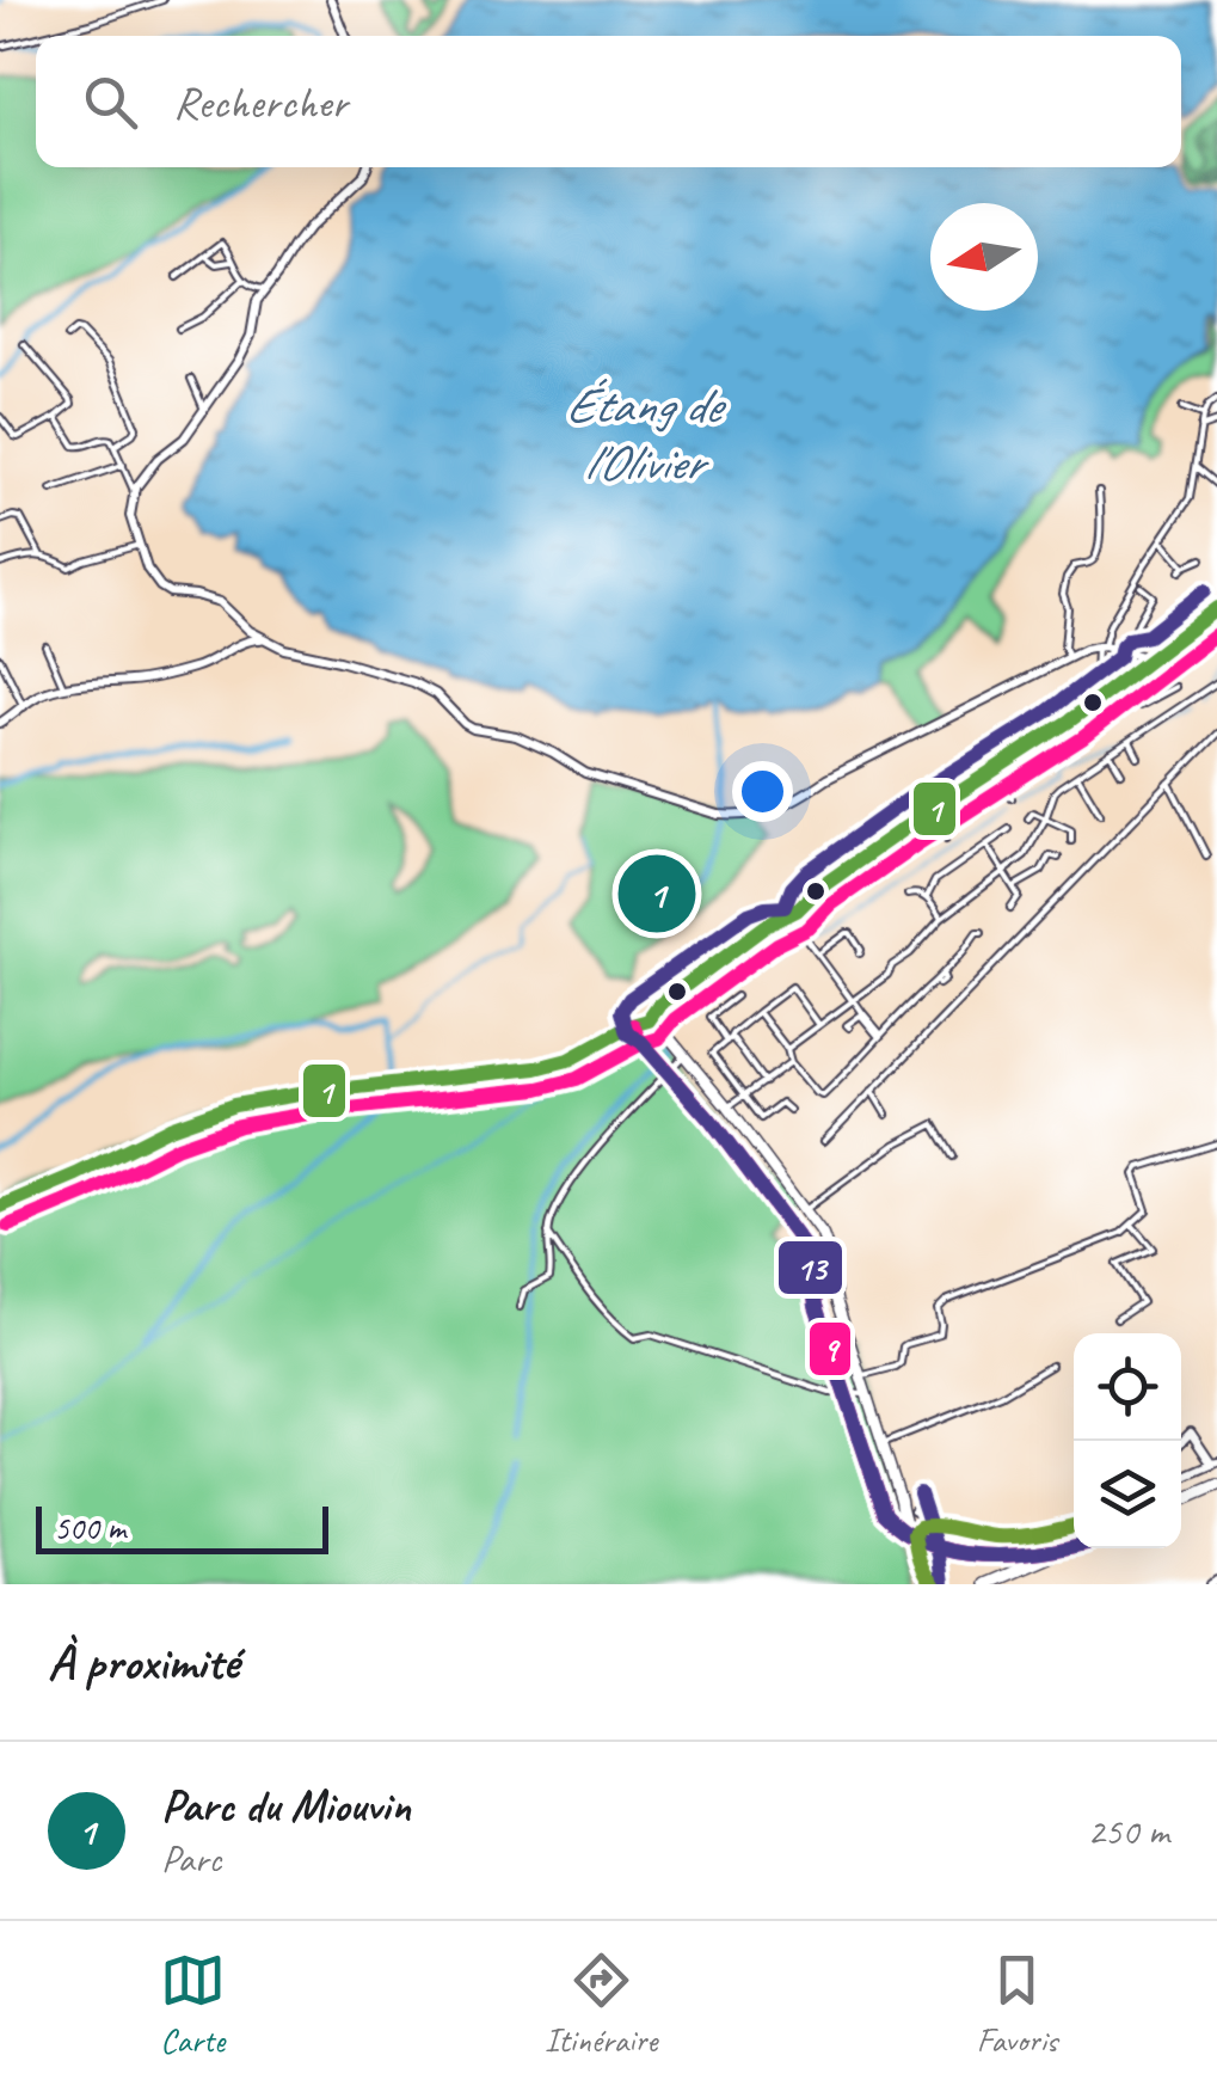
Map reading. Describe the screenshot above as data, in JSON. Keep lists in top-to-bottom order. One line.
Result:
{"water":["Étang de l'Olivier"],"lines":["transit line 13","transit line 1","transit line 9"],"scale_bar":"500 m","north":"left","page":{"search":"Rechercher","pins":"1","scale":"500 m","heading":"À proximité","list":[{"mark":"1","name":"Parc du Miouvin","note":"Parc","value":"250 m"}],"nav":["Carte","Itinéraire","Favoris"]}}
